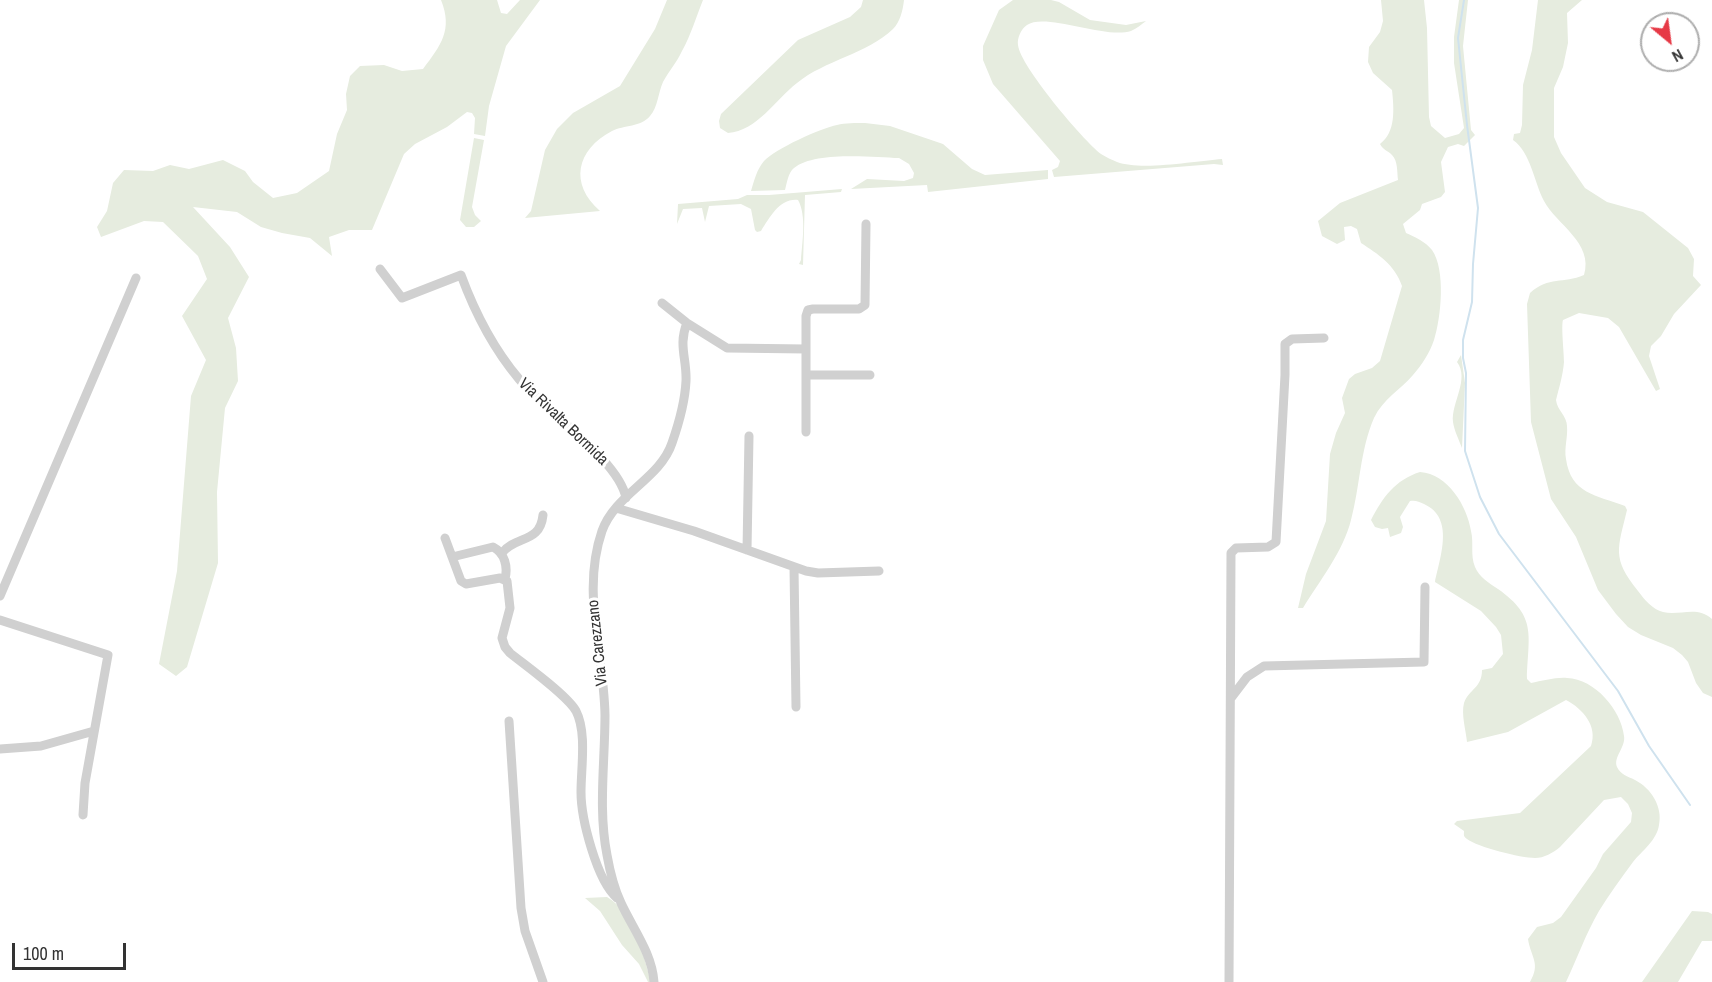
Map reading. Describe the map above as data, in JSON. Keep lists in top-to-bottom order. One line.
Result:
{"streets":{"street":["Via Rivalta Bormida","Via Carezzano"]},"crossings":[["Via Rivalta Bormida","Via Carezzano"]],"scale_bar":"100 m","north":"bottom right"}
